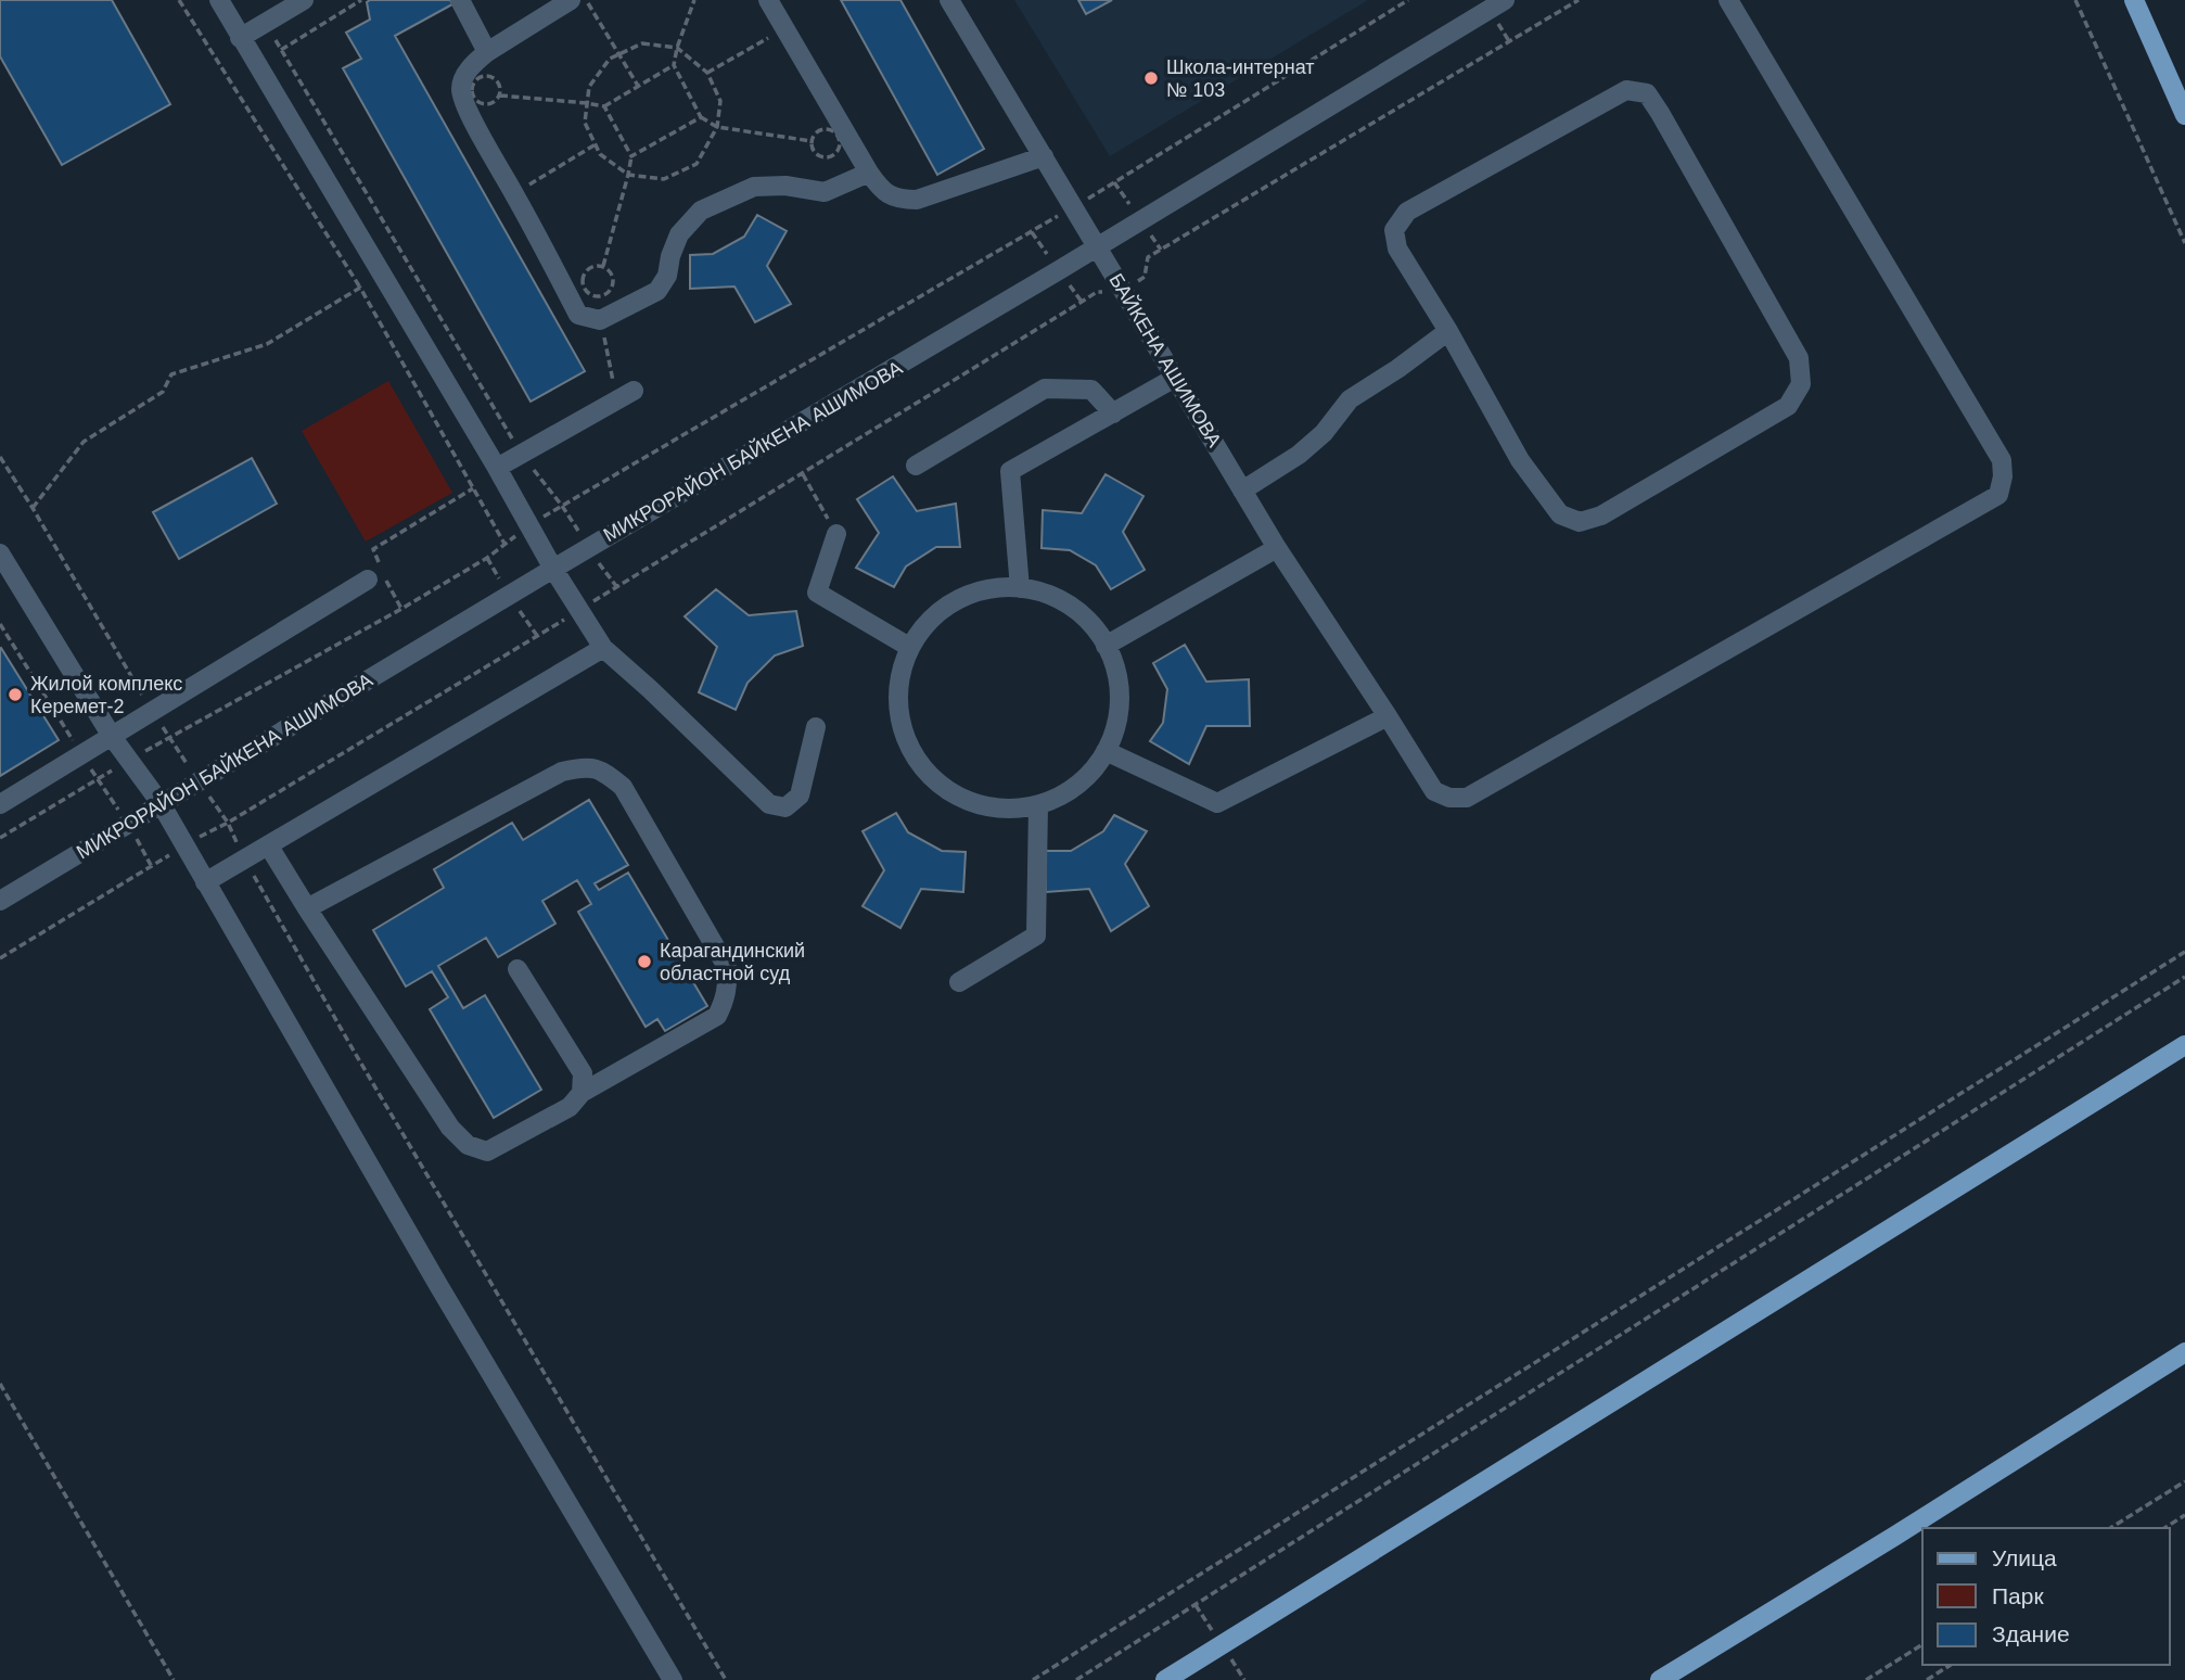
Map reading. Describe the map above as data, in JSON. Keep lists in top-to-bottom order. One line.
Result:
{"streets":{"street":["БАЙКЕНА АШИМОВА","МИКРОРАЙОН БАЙКЕНА АШИМОВА"]},"crossings":[["БАЙКЕНА АШИМОВА","МИКРОРАЙОН БАЙКЕНА АШИМОВА"]],"places":["Школа-интернат № 103","Жилой комплекс Керемет-2","Карагандинский областной суд"],"legend":["Улица","Парк","Здание"]}
